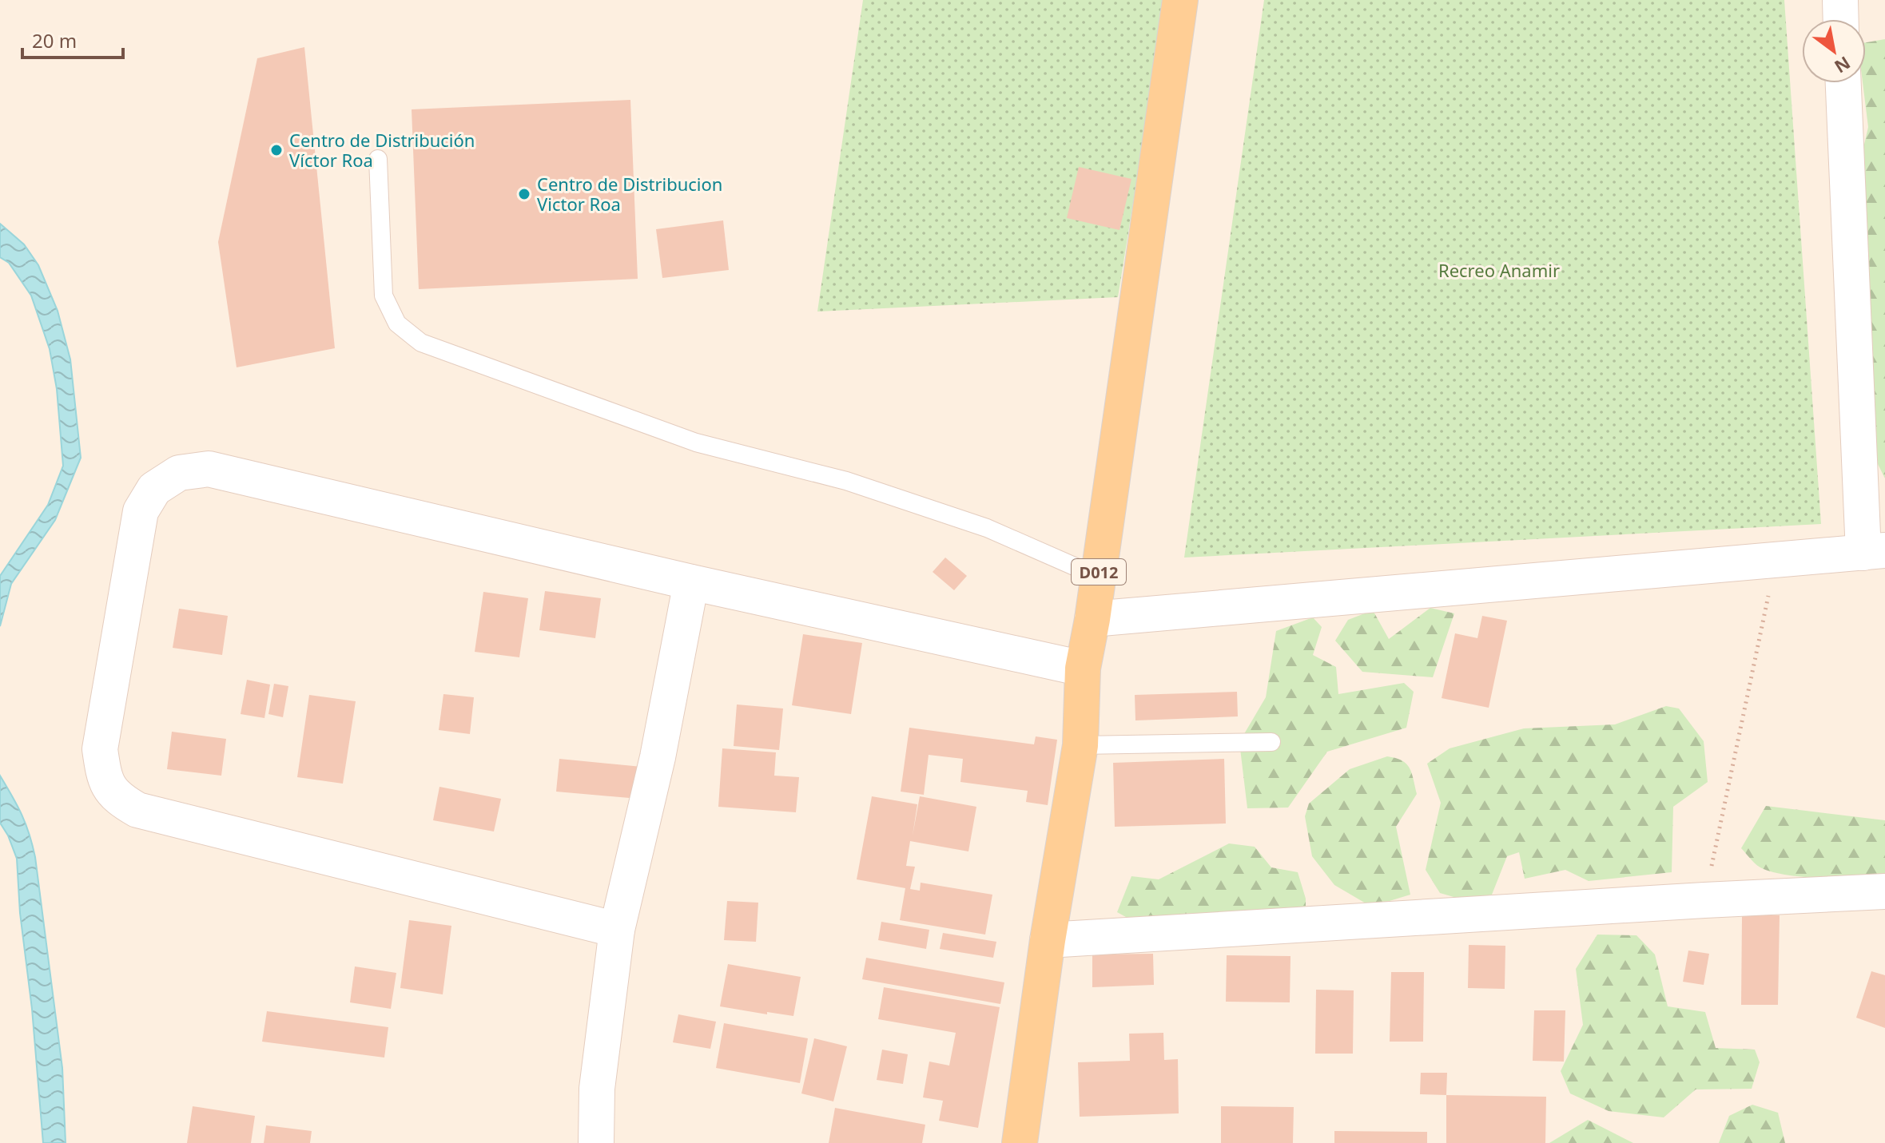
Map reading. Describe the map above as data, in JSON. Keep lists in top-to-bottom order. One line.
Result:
{"streets":{"main road":["D012"]},"parks":["Recreo Anamir"],"places":["Centro de Distribución Víctor Roa","Centro de Distribucion Victor Roa"],"scale_bar":"20 m","north":"bottom right"}
